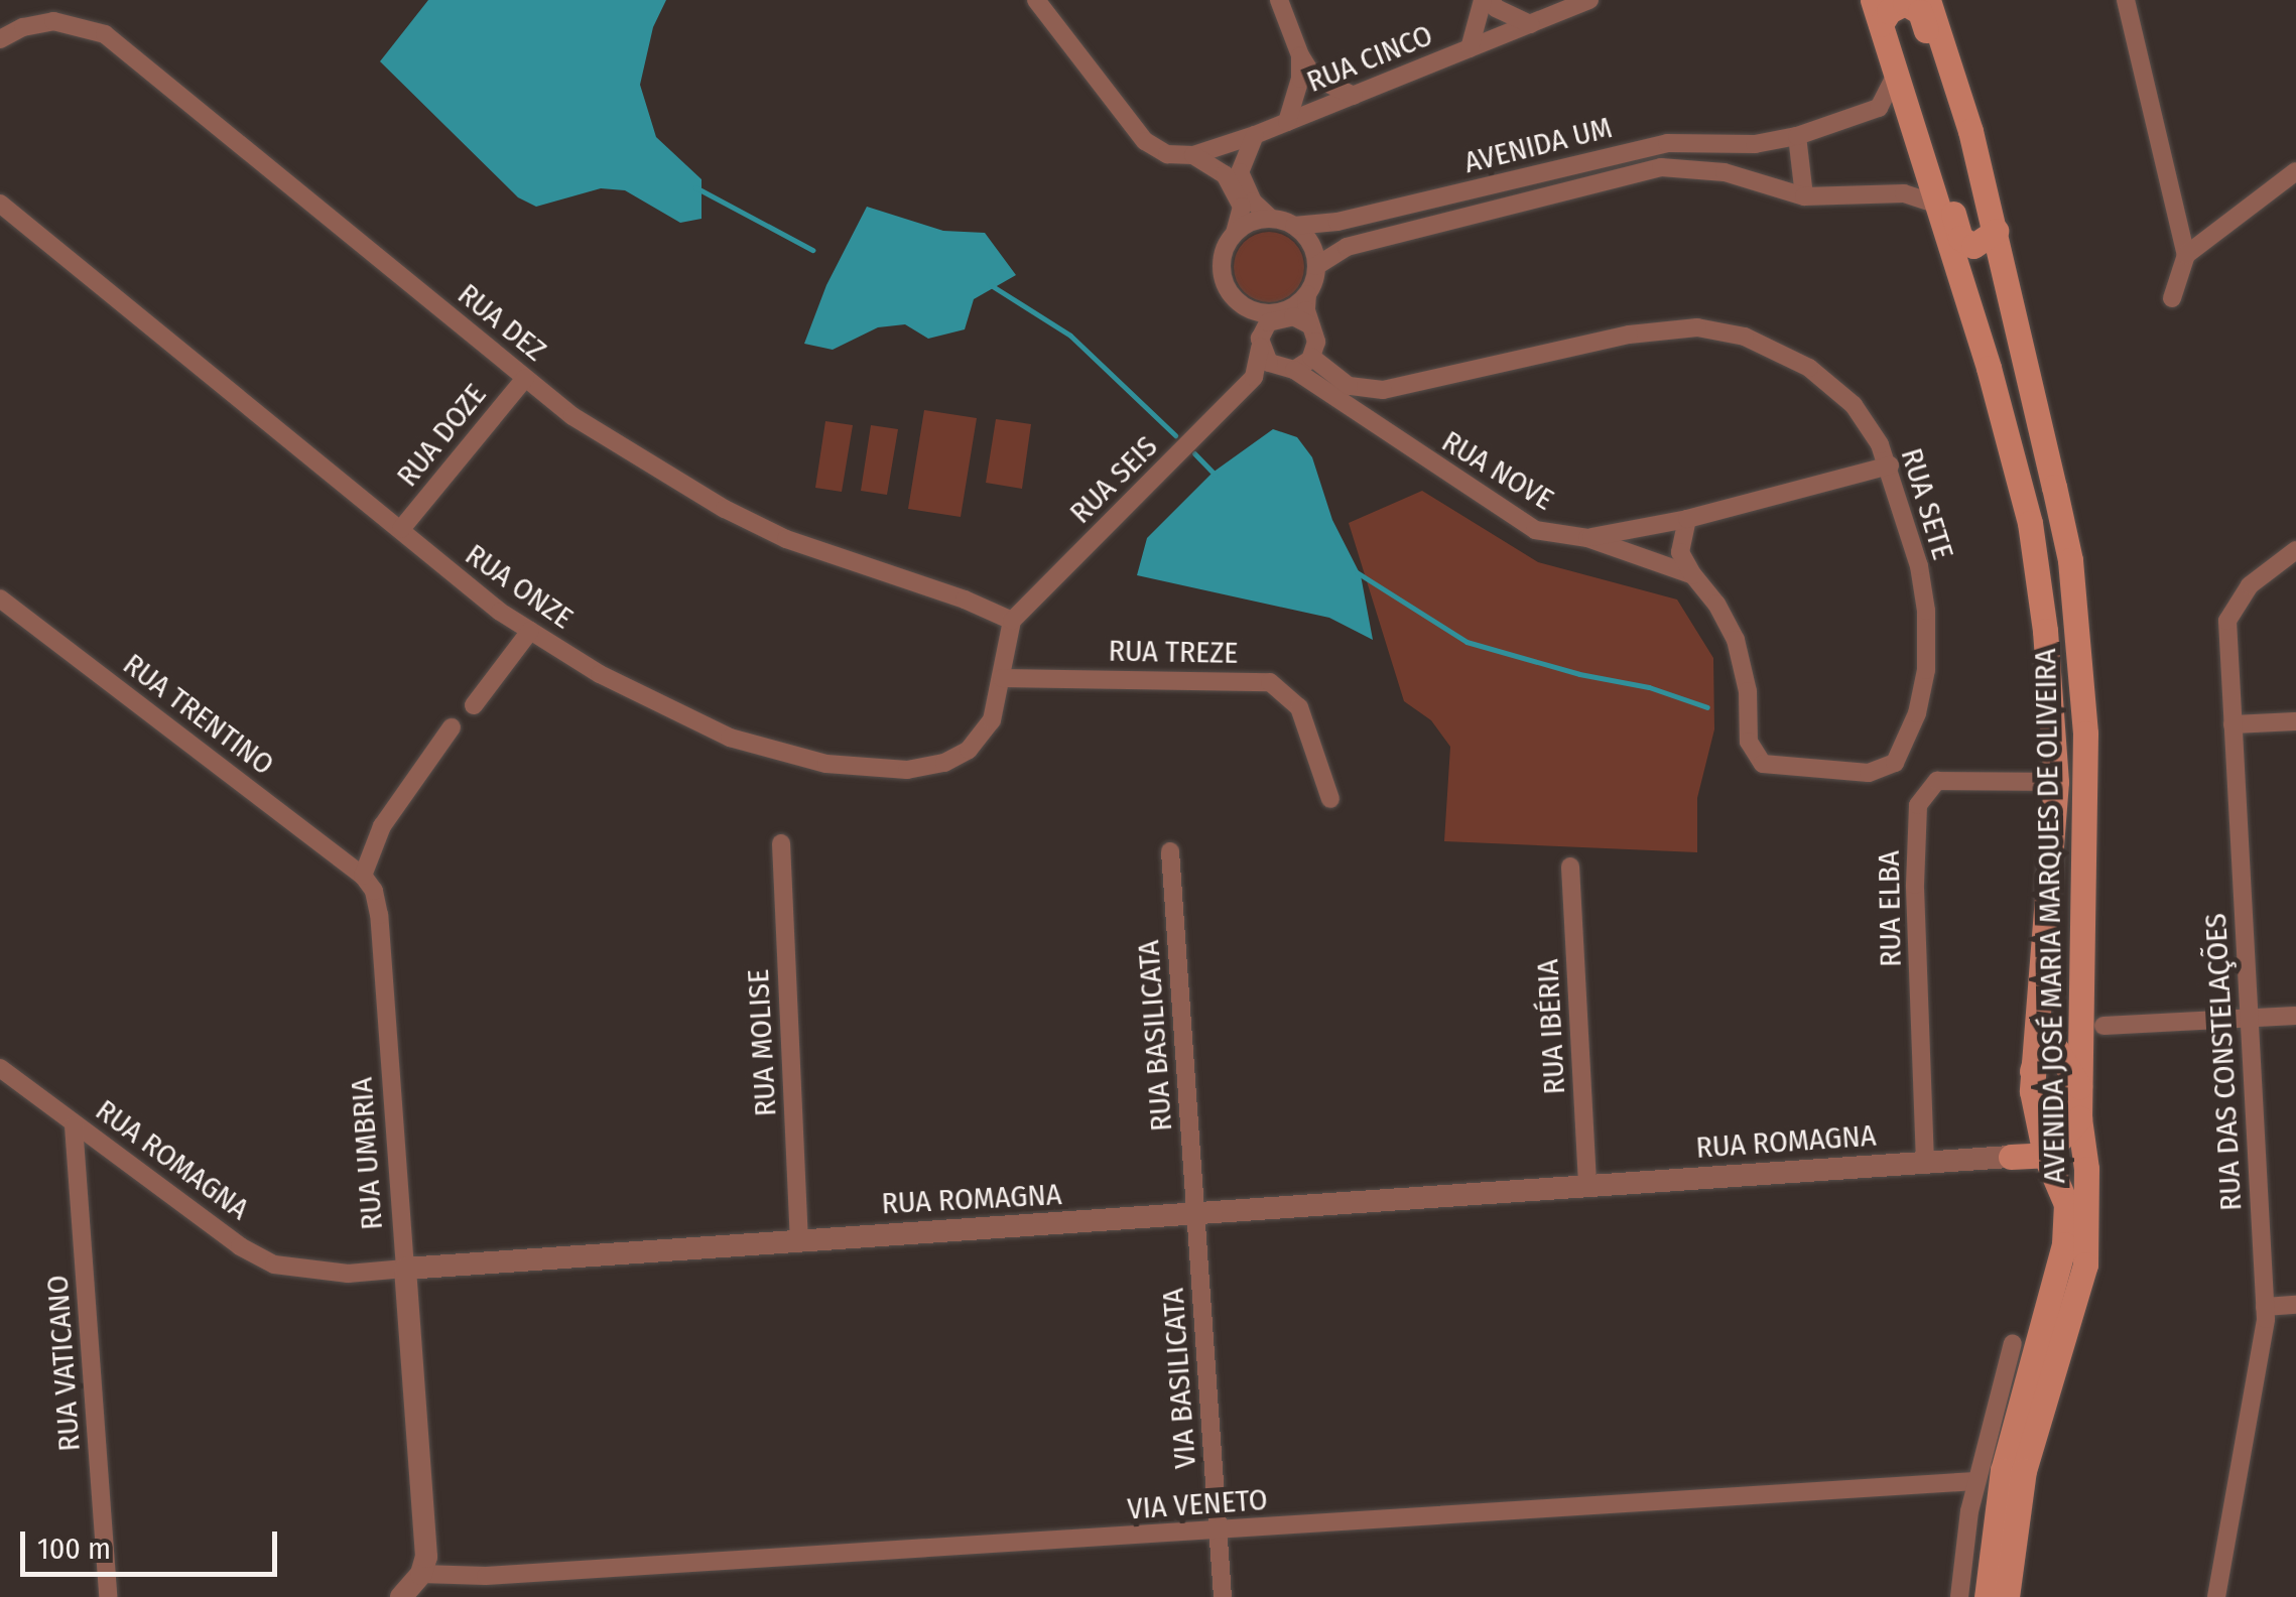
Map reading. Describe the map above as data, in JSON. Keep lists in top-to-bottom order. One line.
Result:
{"streets":{"main road":["AVENIDA JOSÉ MARIA MARQUES DE OLIVEIRA"],"street":["RUA CINCO","AVENIDA UM","RUA DEZ","RUA DOZE","RUA NOVE","RUA SEIS","RUA SETE","RUA ONZE","RUA TREZE","RUA TRENTINO","RUA ELBA","RUA IBÉRIA","RUA BASILICATA","RUA MOLISE","RUA DAS CONSTELAÇÕES","RUA ROMAGNA","RUA UMBRIA","RUA VATICANO","VIA BASILICATA","VIA VENETO"]},"crossings":[["AVENIDA UM","AVENIDA JOSÉ MARIA MARQUES DE OLIVEIRA"],["RUA DEZ","RUA DOZE"],["RUA DEZ","RUA SEIS"],["RUA DEZ","RUA ONZE"],["RUA DOZE","RUA ONZE"],["RUA NOVE","RUA SETE"],["RUA SEIS","RUA ONZE"],["RUA ONZE","RUA TREZE"],["RUA TRENTINO","RUA UMBRIA"],["RUA ELBA","AVENIDA JOSÉ MARIA MARQUES DE OLIVEIRA"],["RUA ELBA","RUA ROMAGNA"],["RUA IBÉRIA","RUA ROMAGNA"],["RUA BASILICATA","RUA ROMAGNA"],["RUA BASILICATA","VIA BASILICATA"],["RUA MOLISE","RUA ROMAGNA"],["RUA ROMAGNA","RUA UMBRIA"],["RUA ROMAGNA","RUA VATICANO"],["RUA ROMAGNA","VIA BASILICATA"],["RUA UMBRIA","VIA VENETO"],["VIA BASILICATA","VIA VENETO"]],"scale_bar":"100 m"}
